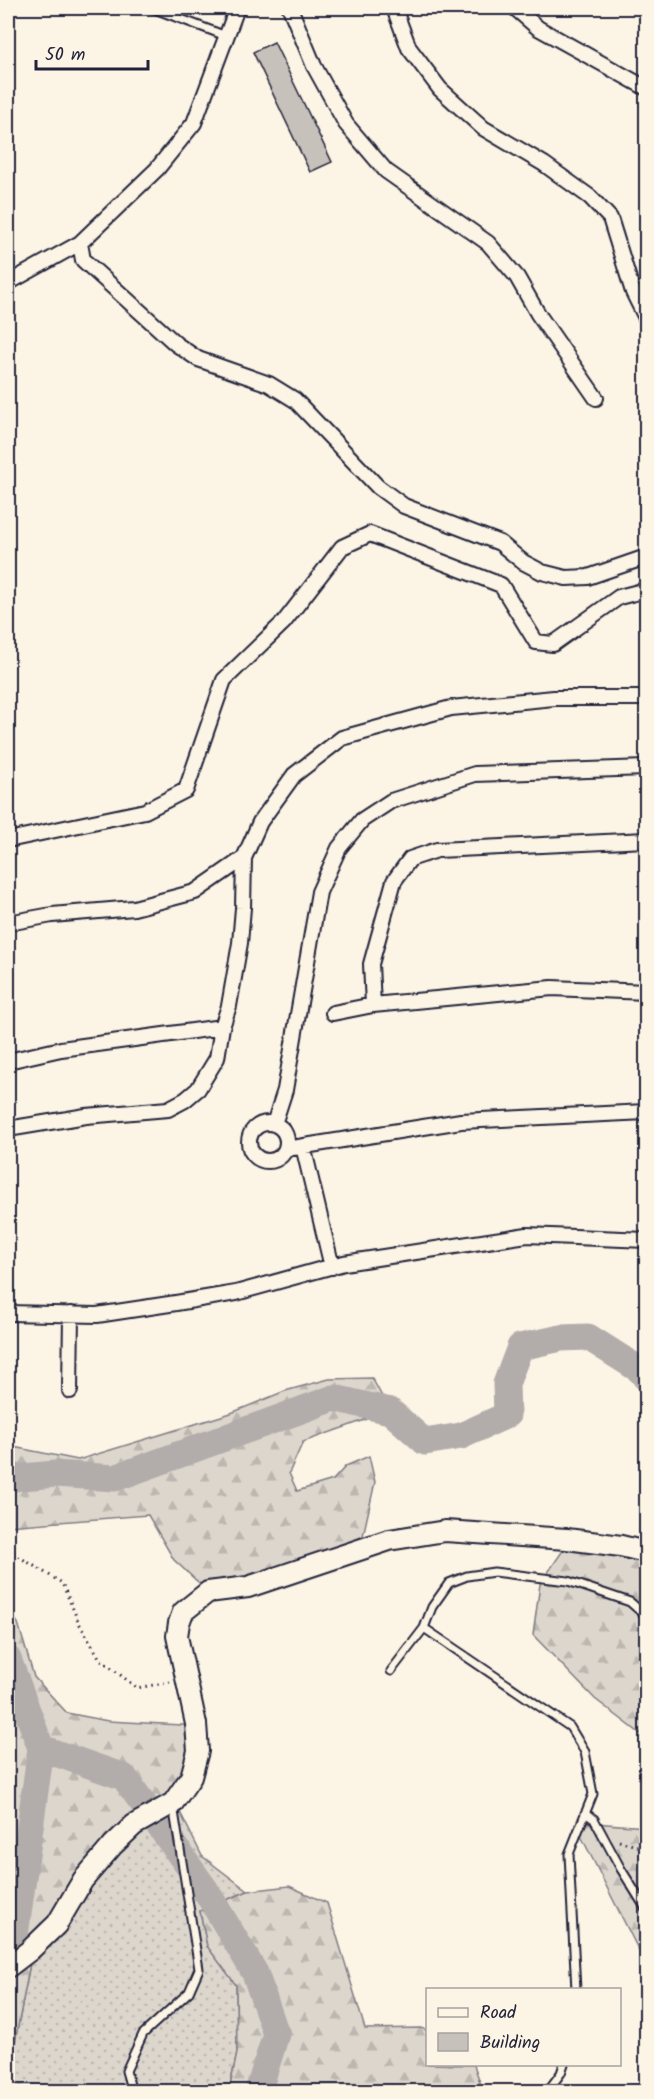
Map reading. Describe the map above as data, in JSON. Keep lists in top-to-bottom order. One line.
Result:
{"legend":["Road","Building"],"scale_bar":"50 m"}
